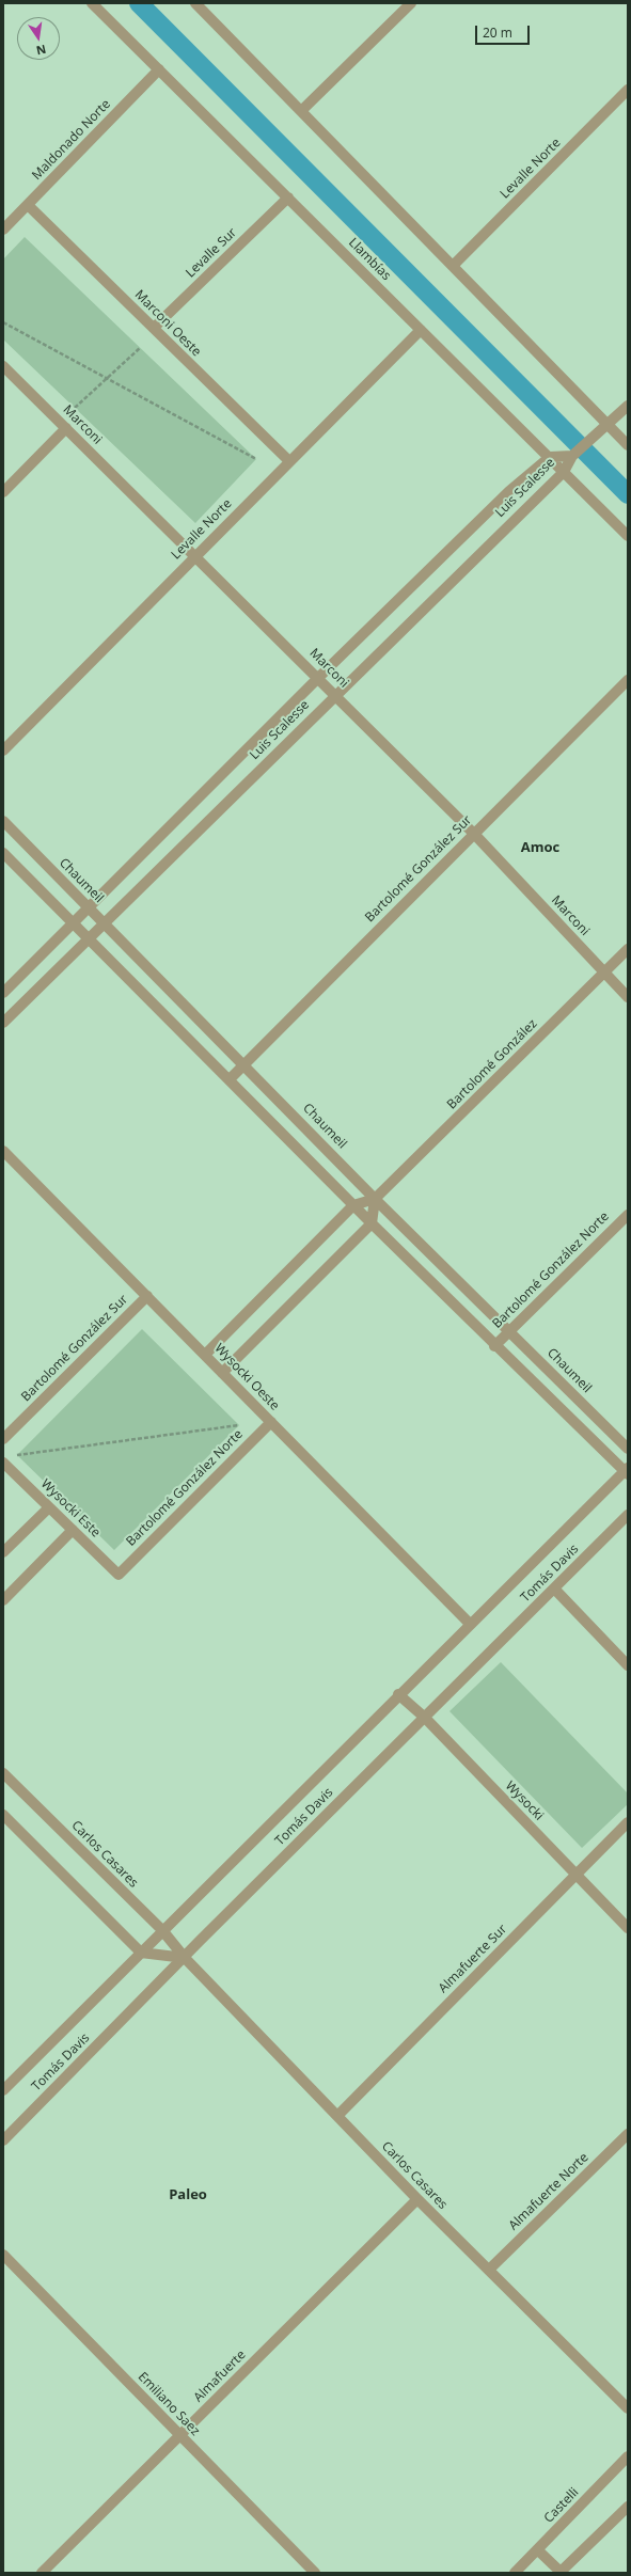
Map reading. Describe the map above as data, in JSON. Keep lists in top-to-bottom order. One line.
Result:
{"streets":{"street":["Maldonado Norte","Levalle Norte","Levalle Sur","Llambías","Marconi Oeste","Marconi","Luis Scalesse","Bartolomé González Sur","Chaumeil","Bartolomé González","Bartolomé González Norte","Wysocki Oeste","Wysocki Este","Tomás Davis","Wysocki","Carlos Casares","Almafuerte Sur","Almafuerte Norte","Almafuerte","Emiliano Saez","Castelli"]},"crossings":[["Maldonado Norte","Llambías"],["Maldonado Norte","Marconi Oeste"],["Levalle Norte","Llambías"],["Levalle Norte","Marconi Oeste"],["Levalle Norte","Marconi"],["Levalle Sur","Llambías"],["Levalle Sur","Marconi Oeste"],["Llambías","Luis Scalesse"],["Marconi","Luis Scalesse"],["Marconi","Bartolomé González Sur"],["Marconi","Bartolomé González"],["Luis Scalesse","Chaumeil"],["Bartolomé González Sur","Chaumeil"],["Bartolomé González Sur","Wysocki Oeste"],["Chaumeil","Bartolomé González"],["Chaumeil","Bartolomé González Norte"],["Bartolomé González","Wysocki Oeste"],["Bartolomé González Norte","Wysocki Oeste"],["Bartolomé González Norte","Wysocki Este"],["Wysocki Oeste","Tomás Davis"],["Tomás Davis","Wysocki"],["Tomás Davis","Carlos Casares"],["Wysocki","Almafuerte Sur"],["Carlos Casares","Almafuerte Sur"],["Carlos Casares","Almafuerte Norte"],["Carlos Casares","Almafuerte"],["Almafuerte","Emiliano Saez"]],"districts":["Amoc","Paleo"],"scale_bar":"20 m","north":"bottom"}
